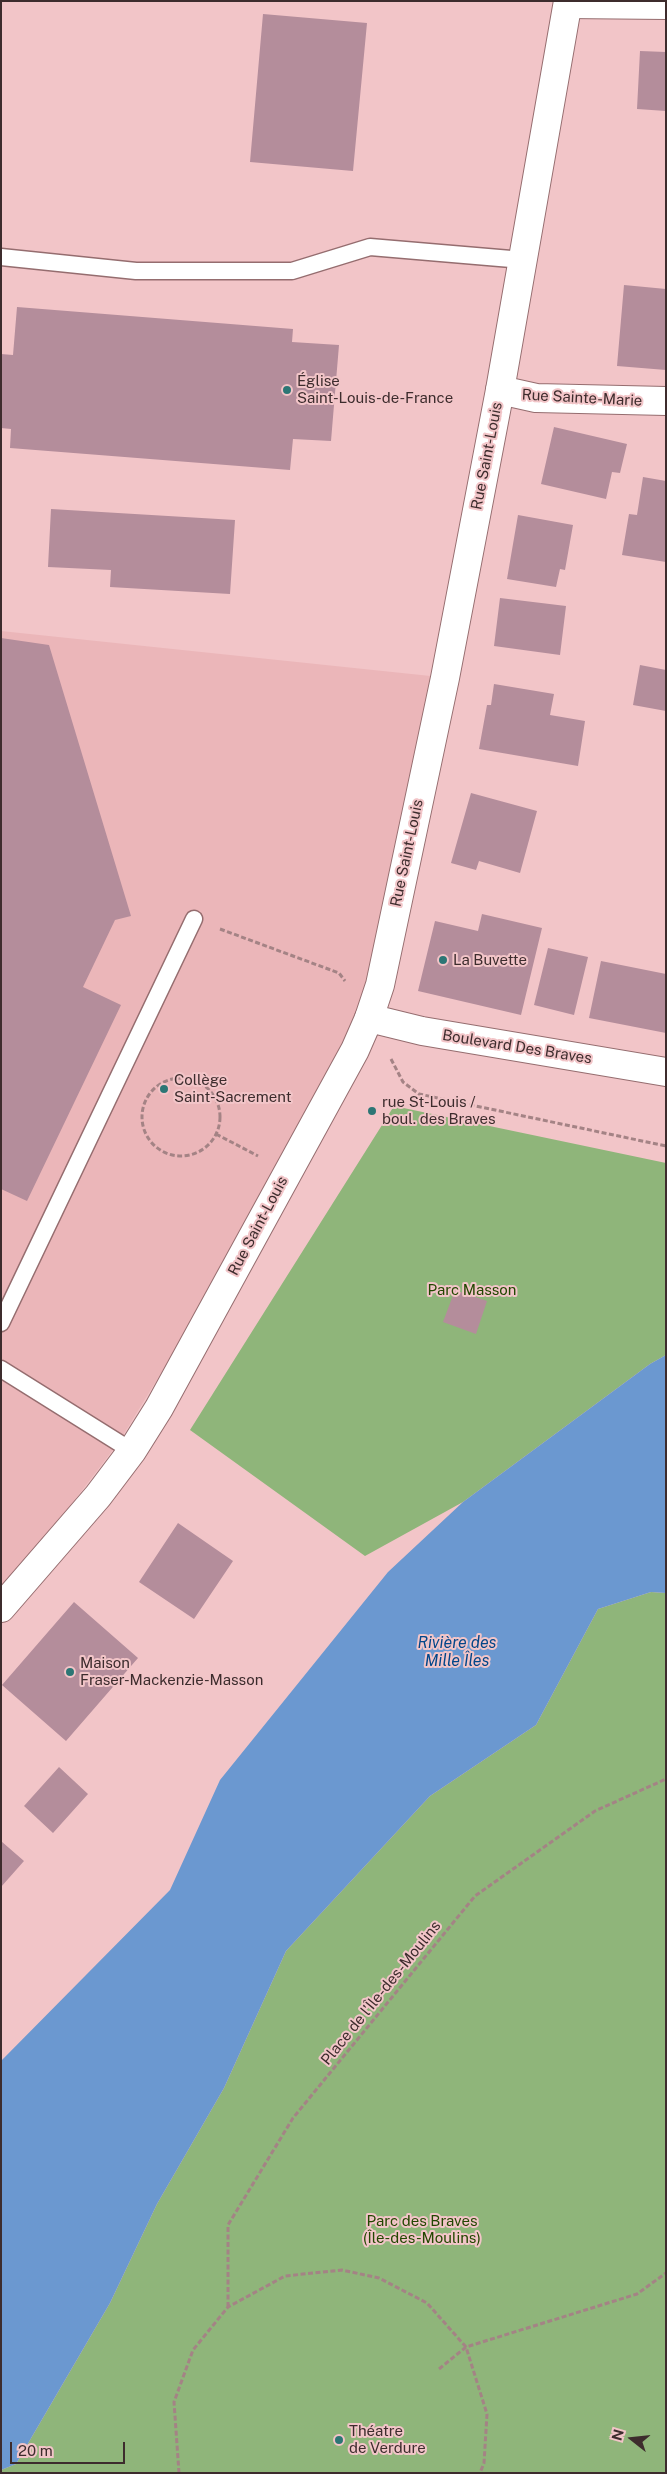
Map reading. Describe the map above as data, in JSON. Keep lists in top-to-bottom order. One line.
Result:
{"streets":{"main road":["Rue Sainte-Marie","Rue Saint-Louis","Boulevard Des Braves"],"path":["Place de l'Île-des-Moulins"]},"crossings":[["Rue Sainte-Marie","Rue Saint-Louis"],["Rue Saint-Louis","Boulevard Des Braves"]],"water":["Rivière des Mille Îles"],"parks":["Parc Masson","Parc des Braves (Île-des-Moulins)"],"places":["Église Saint-Louis-de-France","La Buvette","Collège Saint-Sacrement","rue St-Louis / boul. des Braves","Maison Fraser-Mackenzie-Masson","Théatre de Verdure"],"scale_bar":"20 m","north":"left"}
